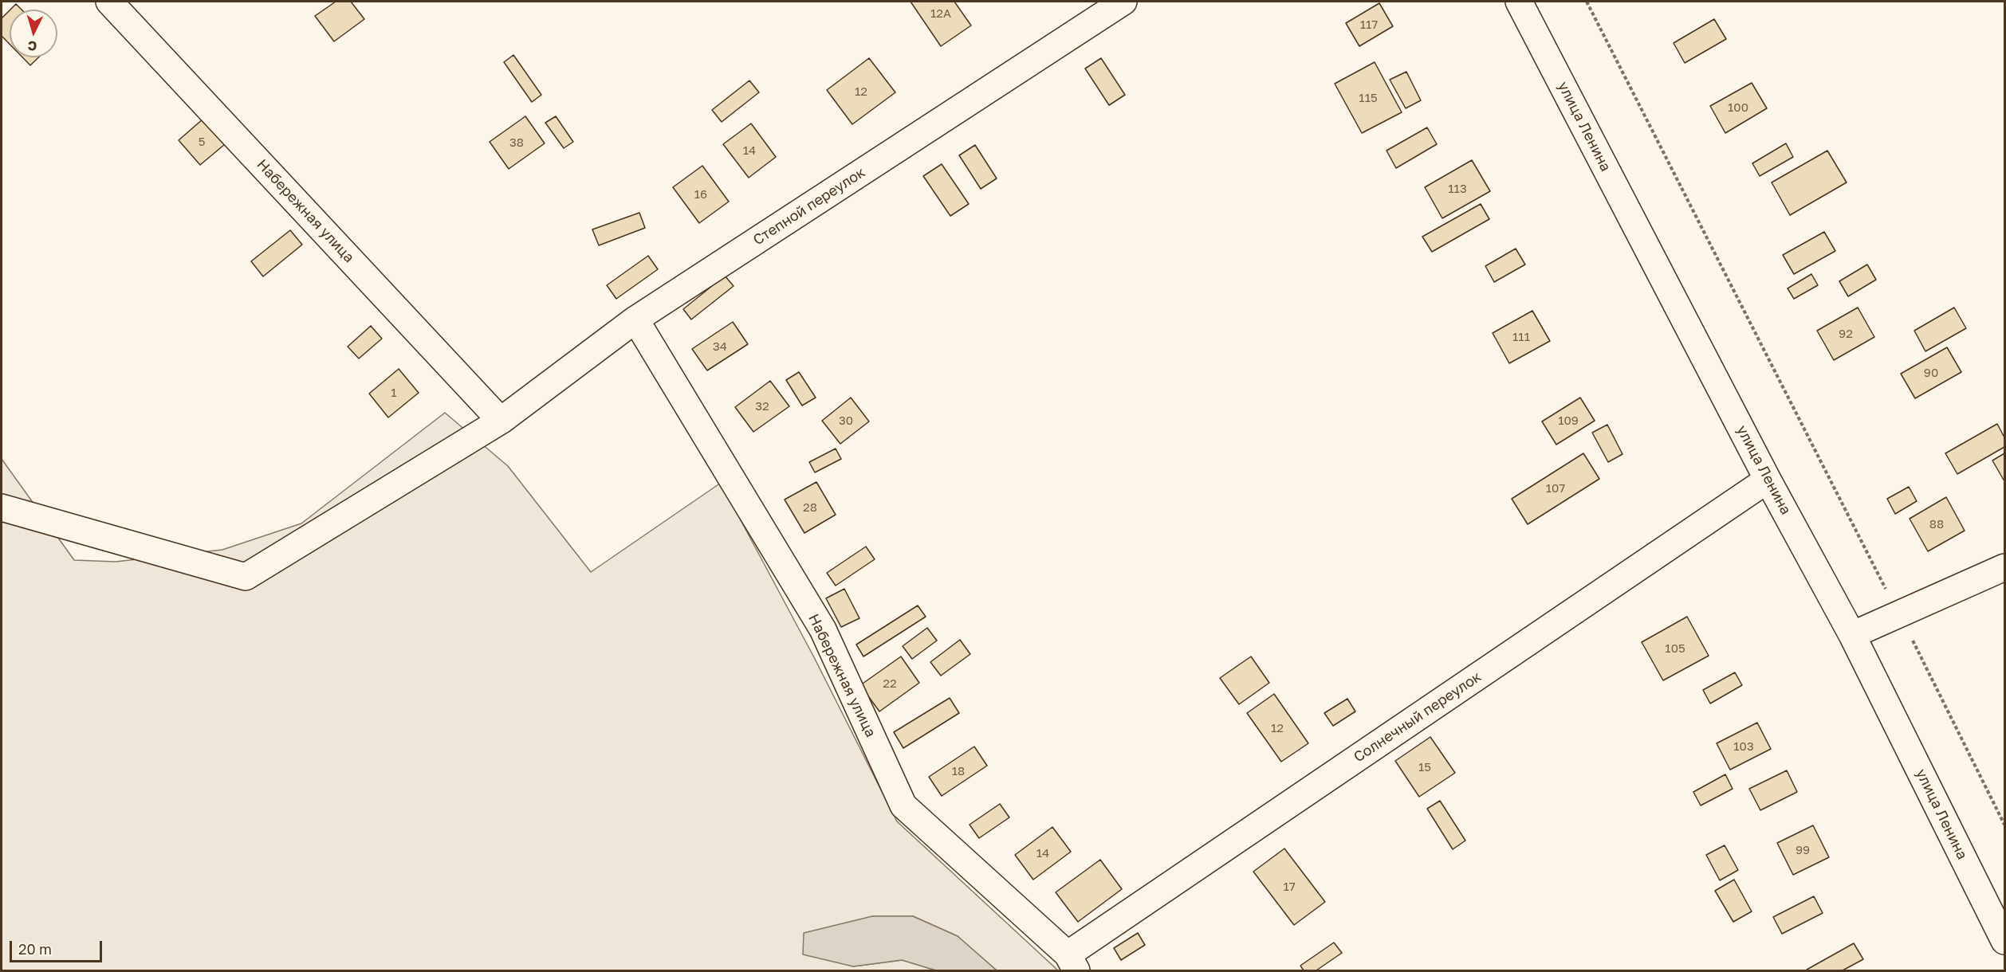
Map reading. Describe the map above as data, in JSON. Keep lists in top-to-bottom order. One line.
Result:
{"streets":{"street":["улица Ленина","Степной переулок","Набережная улица","Солнечный переулок"]},"crossings":[["улица Ленина","Солнечный переулок"],["Степной переулок","Набережная улица"],["Набережная улица","Солнечный переулок"]],"house_numbers":["12А","117","12","115","100","5","38","14","113","16","92","111","34","90","1","32","30","109","107","28","88","105","22","12","103","15","18","99","14","17"],"scale_bar":"20 m","north":"bottom"}
